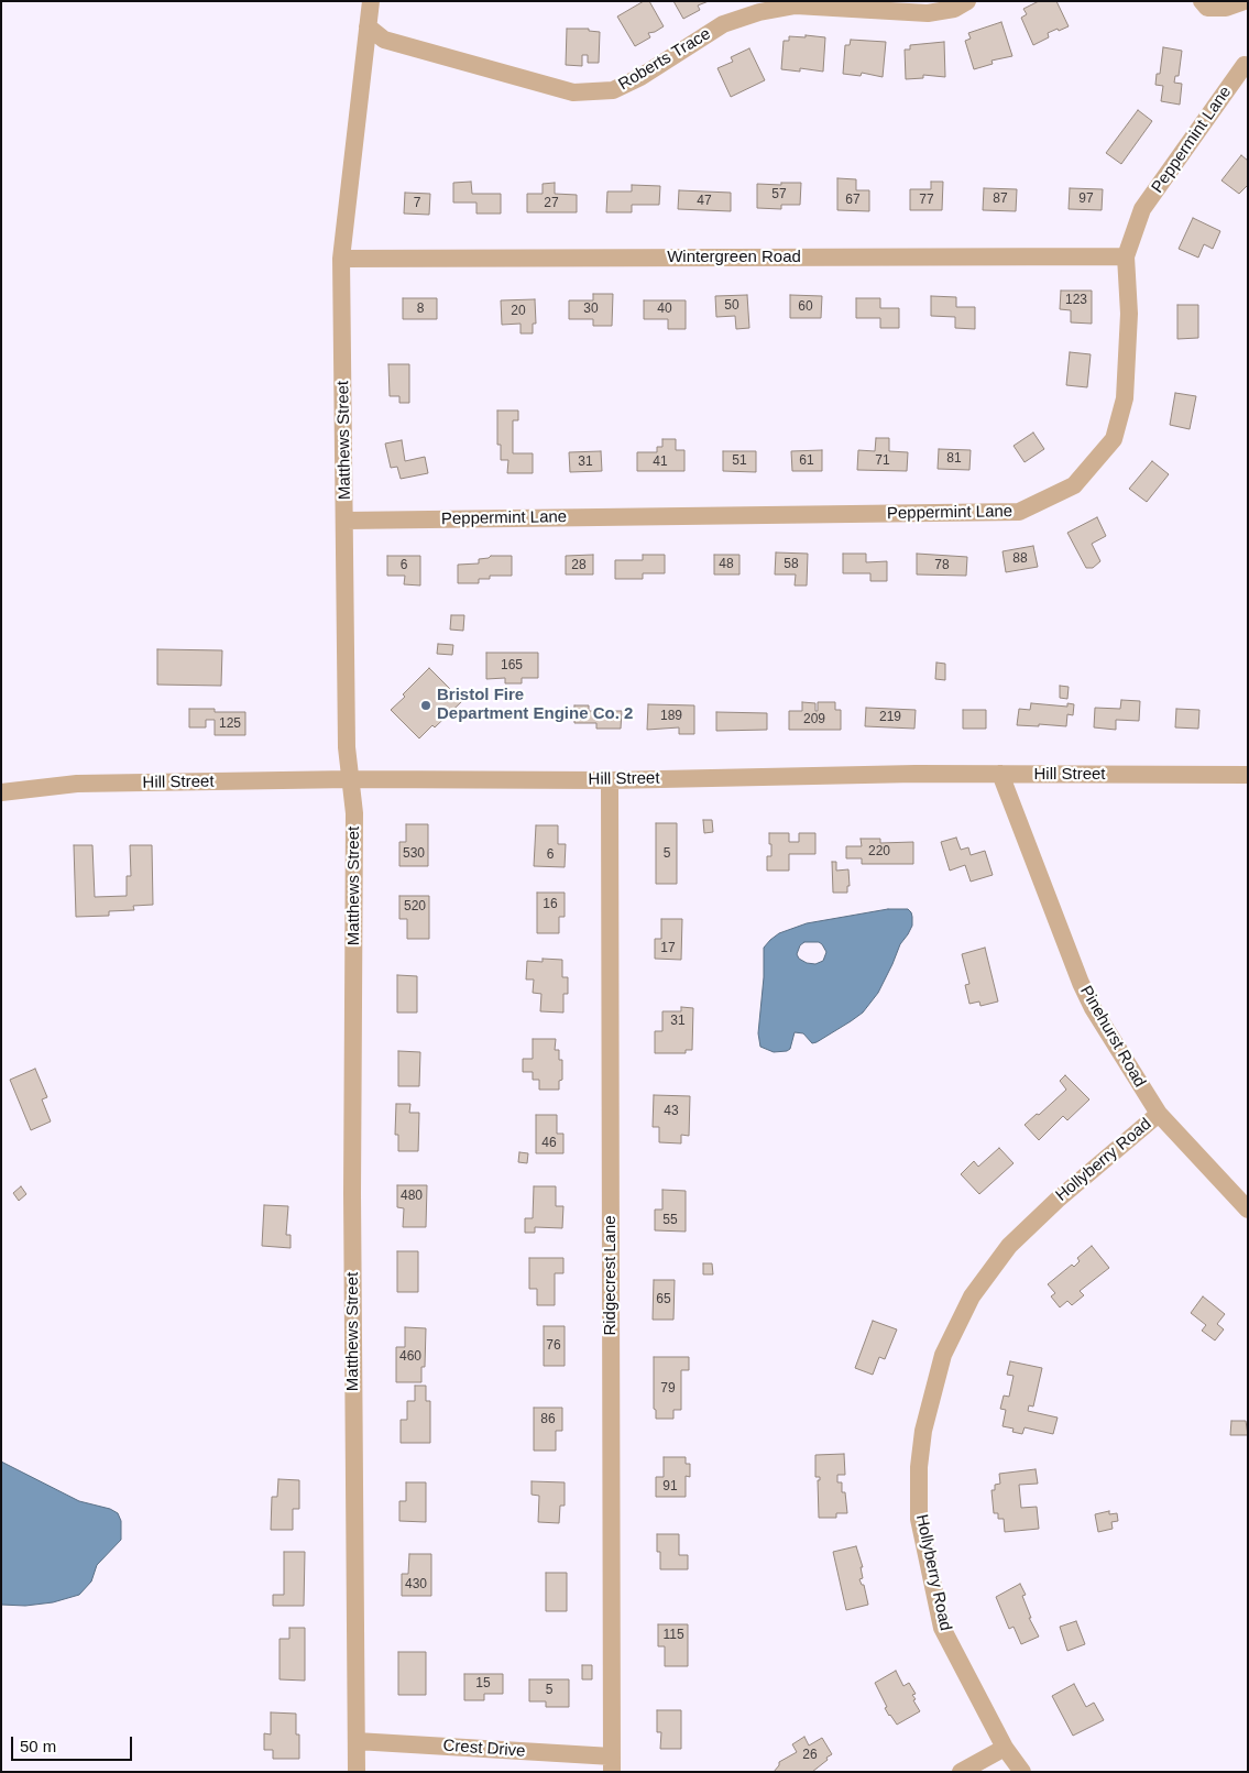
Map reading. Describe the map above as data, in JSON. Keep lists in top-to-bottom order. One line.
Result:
{"streets":{"street":["Roberts Trace","Peppermint Lane","Wintergreen Road","Matthews Street","Hill Street","Pinehurst Road","Hollyberry Road","Ridgecrest Lane","Crest Drive"]},"crossings":[["Roberts Trace","Matthews Street"],["Peppermint Lane","Wintergreen Road"],["Peppermint Lane","Matthews Street"],["Wintergreen Road","Matthews Street"],["Matthews Street","Hill Street"],["Matthews Street","Crest Drive"],["Hill Street","Pinehurst Road"],["Hill Street","Ridgecrest Lane"],["Pinehurst Road","Hollyberry Road"],["Ridgecrest Lane","Crest Drive"]],"places":["Bristol Fire Department Engine Co. 2"],"house_numbers":["57","87","97","67","77","47","7","27","123","50","60","8","30","40","20","81","51","61","71","31","41","88","48","58","6","28","78","165","189","219","209","125","220","530","5","6","16","520","17","31","43","46","480","55","65","76","460","79","86","91","430","115","15","5","26"],"scale_bar":"50 m"}
